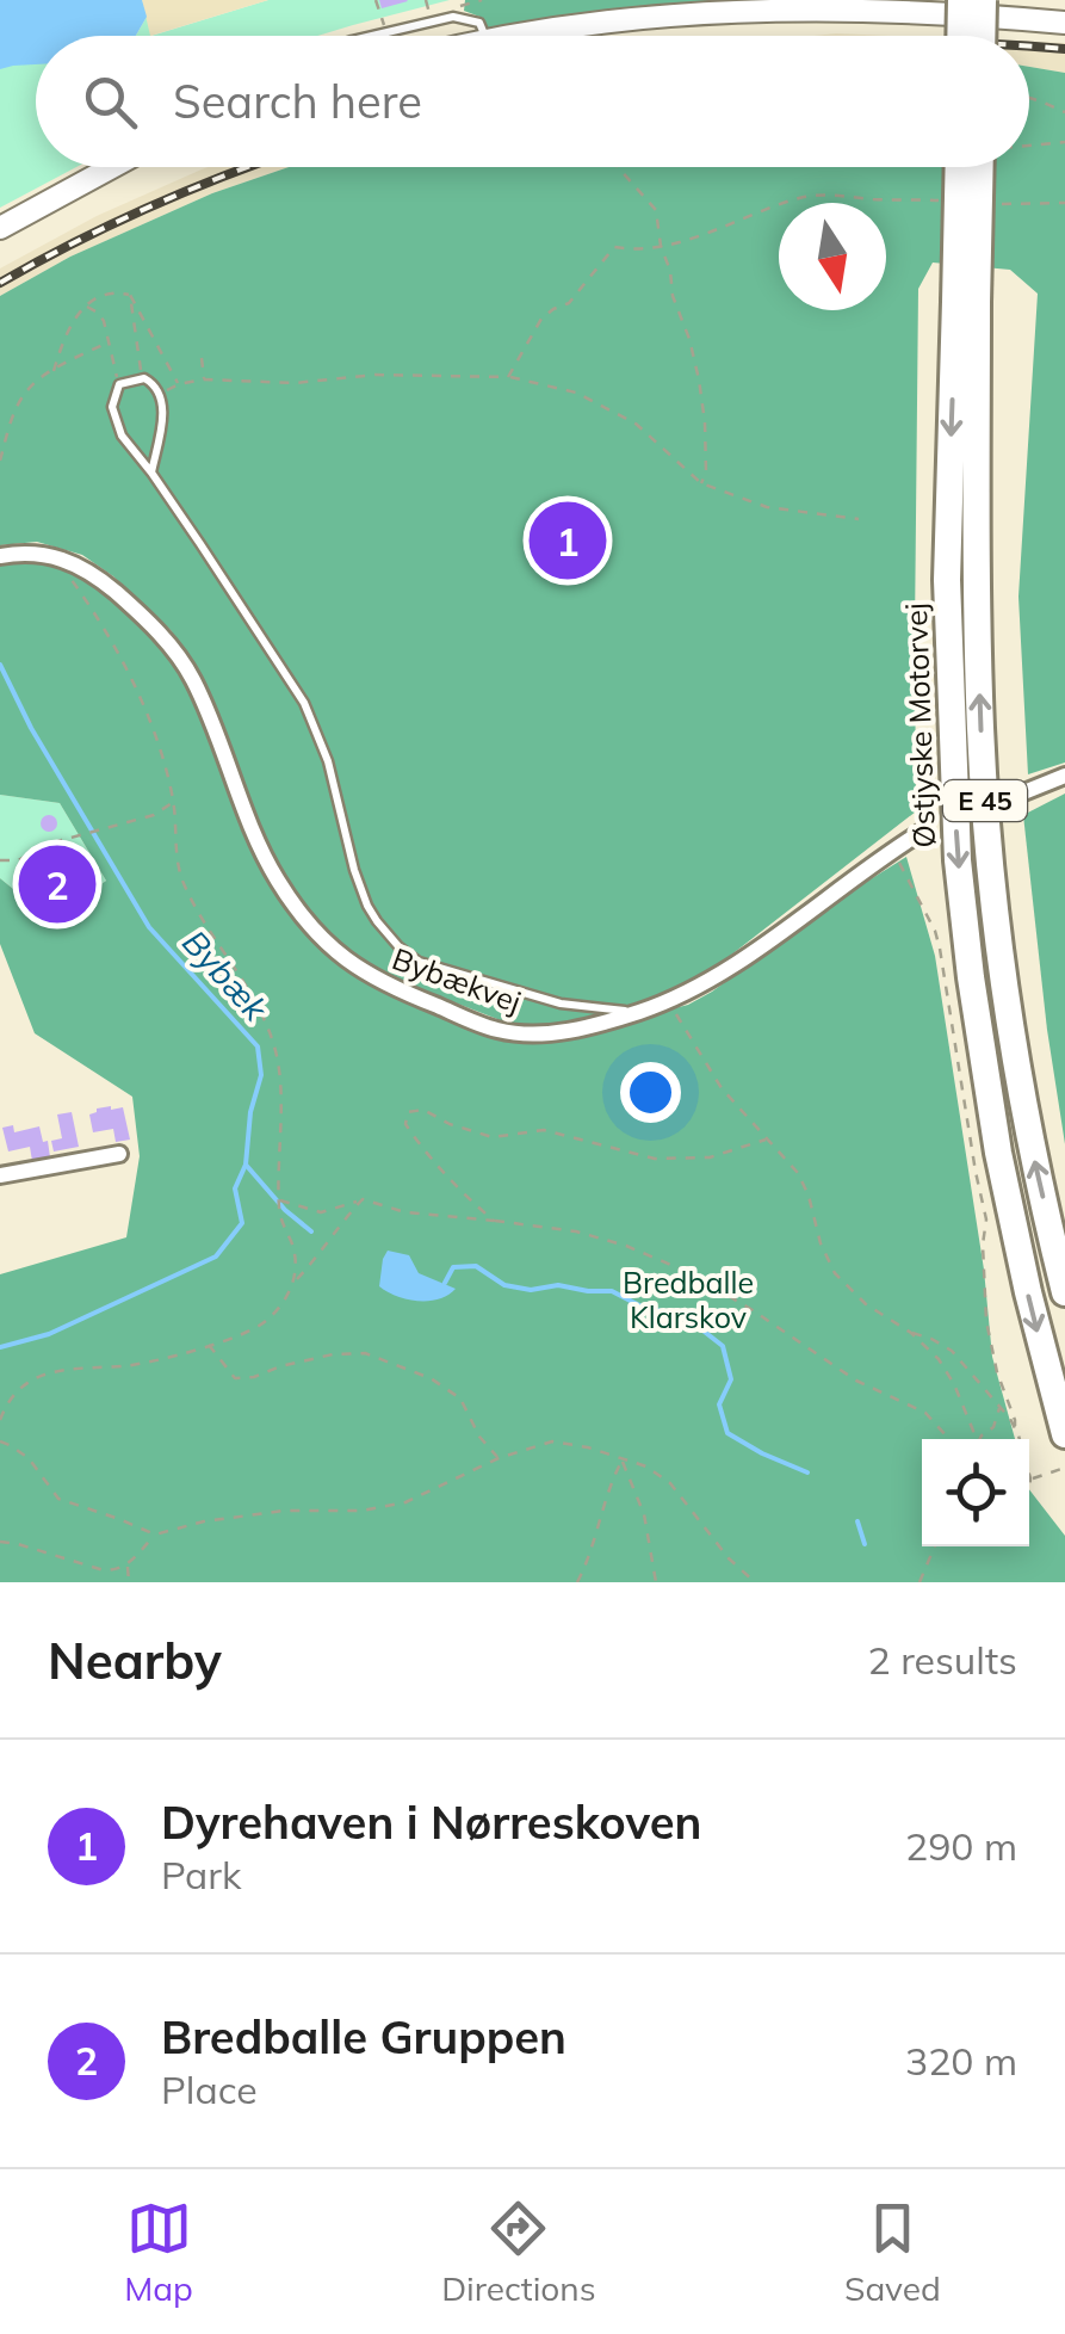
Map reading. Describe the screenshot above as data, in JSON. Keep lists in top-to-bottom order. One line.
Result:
{"streets":{"highway":["Østjyske Motorvej","E 45"],"street":["Bybækvej"]},"water":["Bybæk"],"parks":["Bredballe Klarskov"],"north":"bottom","page":{"search":"Search here","pins":["1","2"],"heading":["Nearby","2 results"],"list":[{"mark":"1","name":"Dyrehaven i Nørreskoven","note":"Park","value":"290 m"},{"mark":"2","name":"Bredballe Gruppen","note":"Place","value":"320 m"}],"nav":["Map","Directions","Saved"]}}
